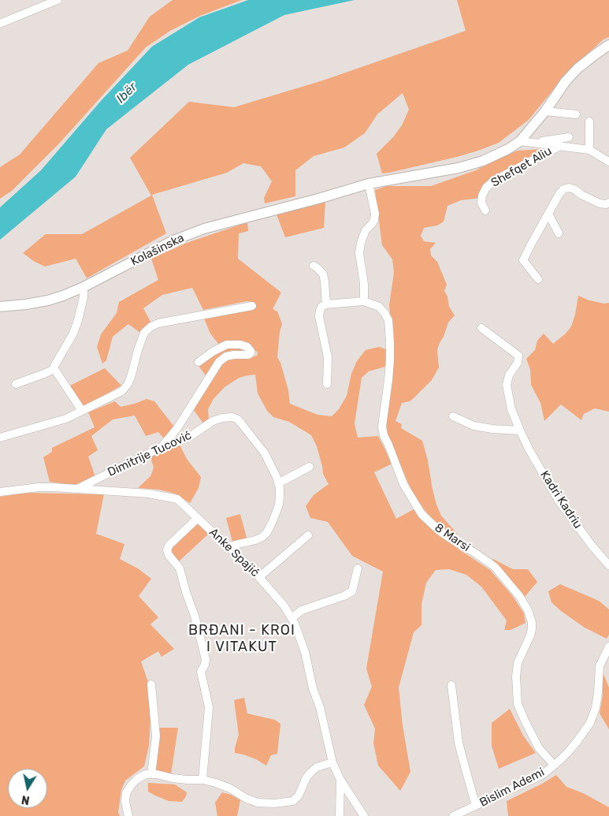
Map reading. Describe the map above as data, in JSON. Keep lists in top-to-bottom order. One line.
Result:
{"streets":{"main road":["Kolašinska"],"street":["Shefqet Aliu","Dimitrije Tucović","Kadri Kadriu","8 Marsi","Anke Spajić","Bislim Ademi"]},"crossings":[["Shefqet Aliu","Kolašinska"],["Dimitrije Tucović","Anke Spajić"],["8 Marsi","Bislim Ademi"]],"districts":["BRĐANI - KROI I VITAKUT"],"water":["Ibër"],"north":"bottom"}
